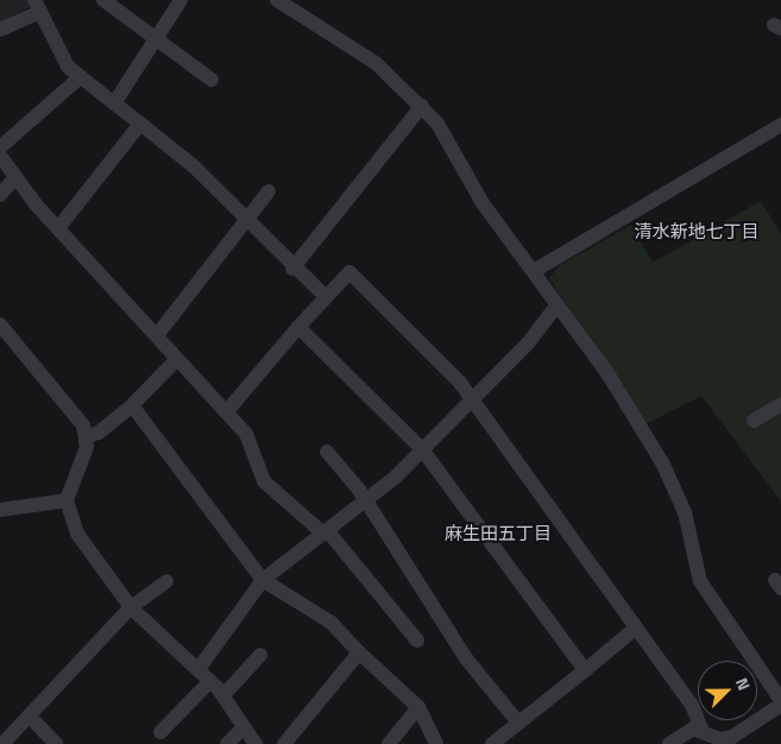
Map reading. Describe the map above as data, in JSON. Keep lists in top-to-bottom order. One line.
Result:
{"districts":["清水新地七丁目","麻生田五丁目"],"north":"top right"}
